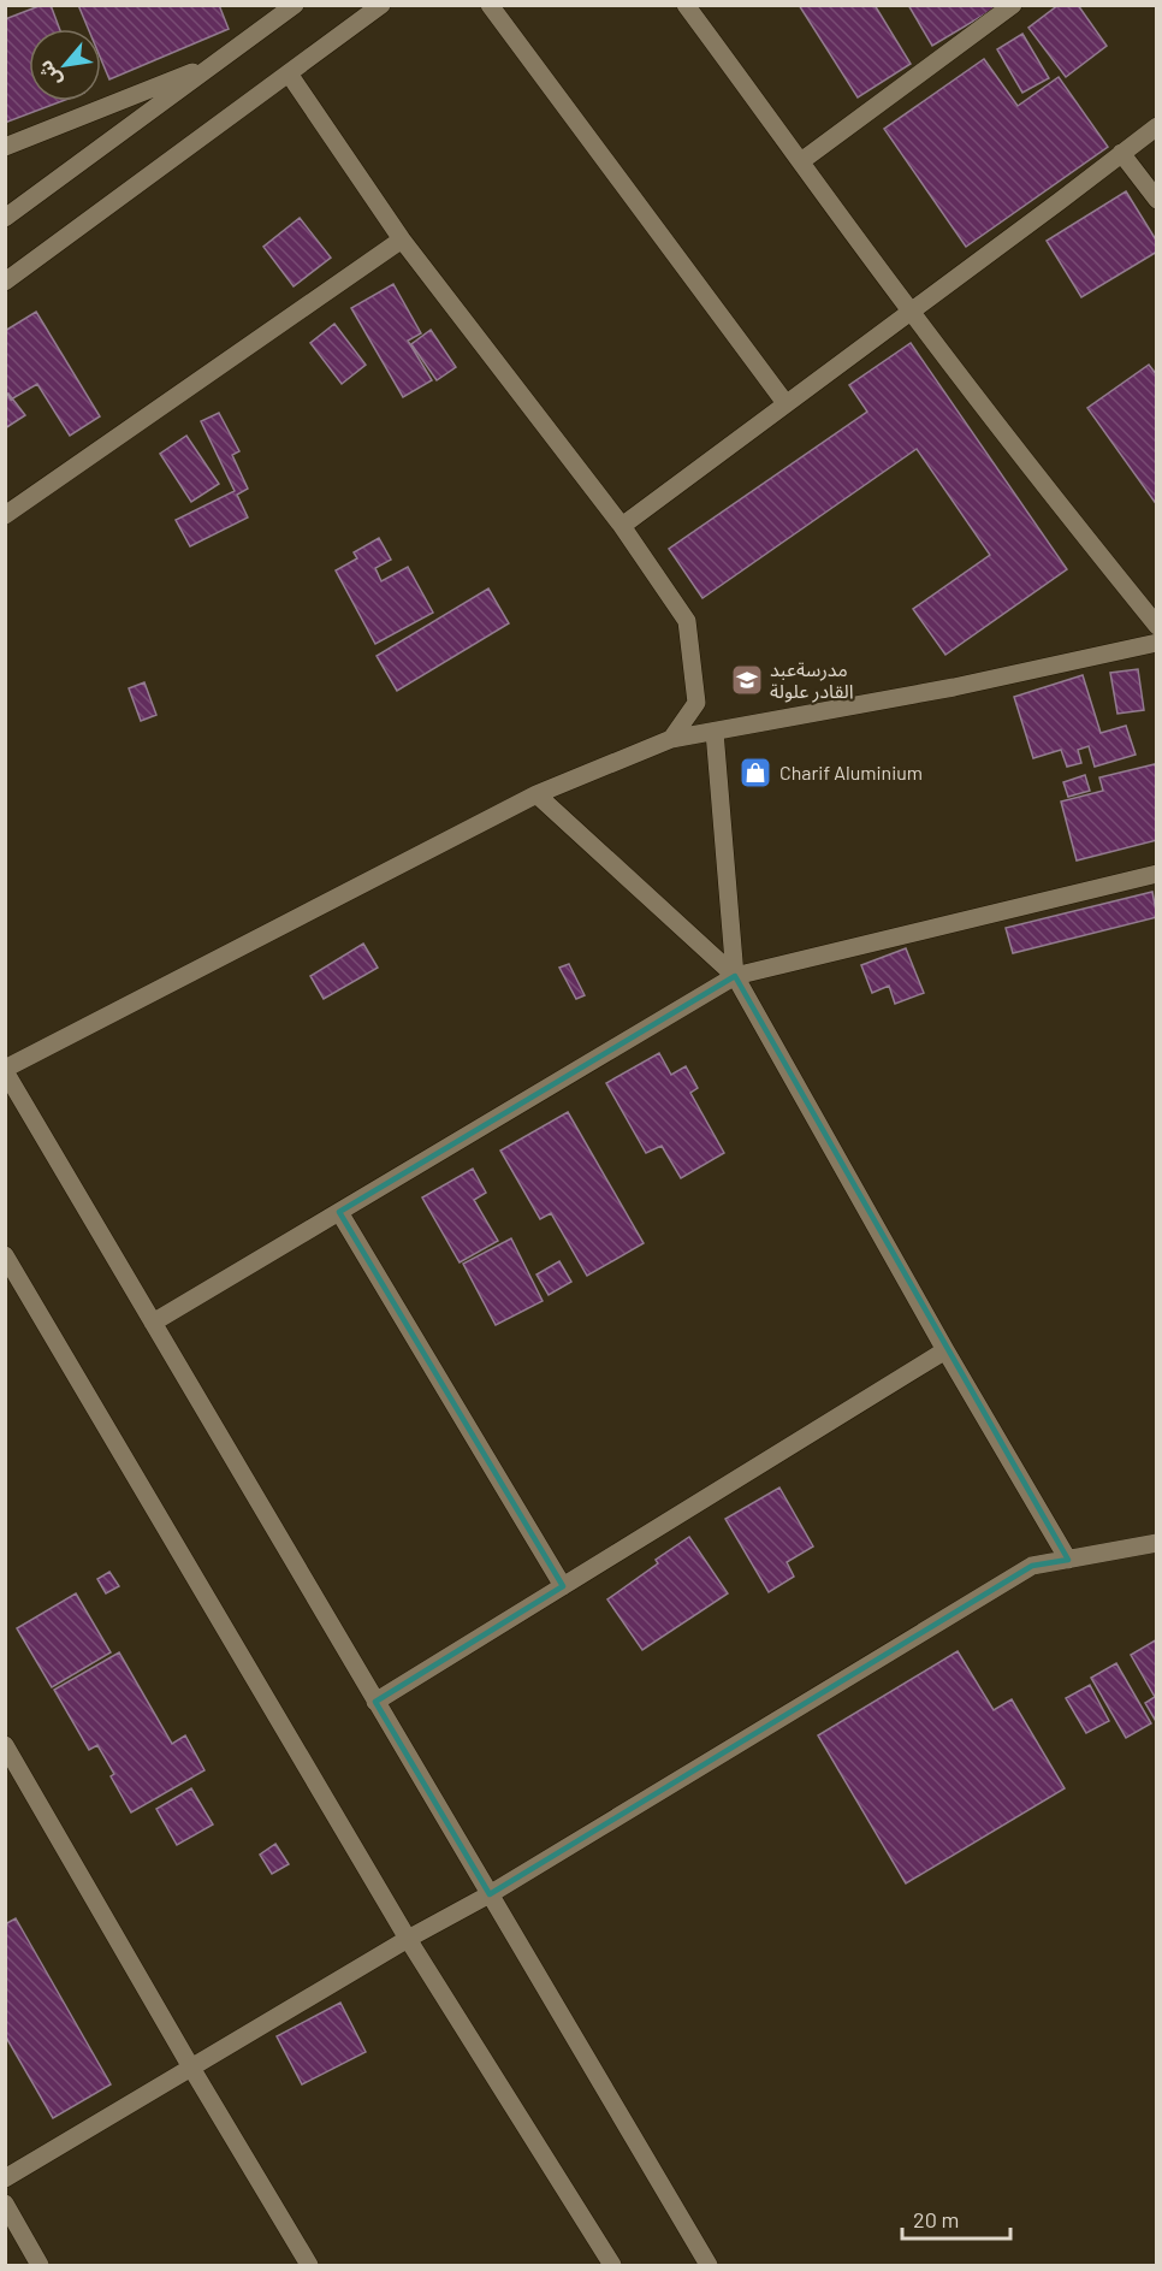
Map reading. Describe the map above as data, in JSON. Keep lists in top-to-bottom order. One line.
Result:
{"places":{"school or university":["مدرسةعبد القادر علولة"],"shop":["Charif Aluminium"]},"scale_bar":"20 m","north":"bottom left"}
